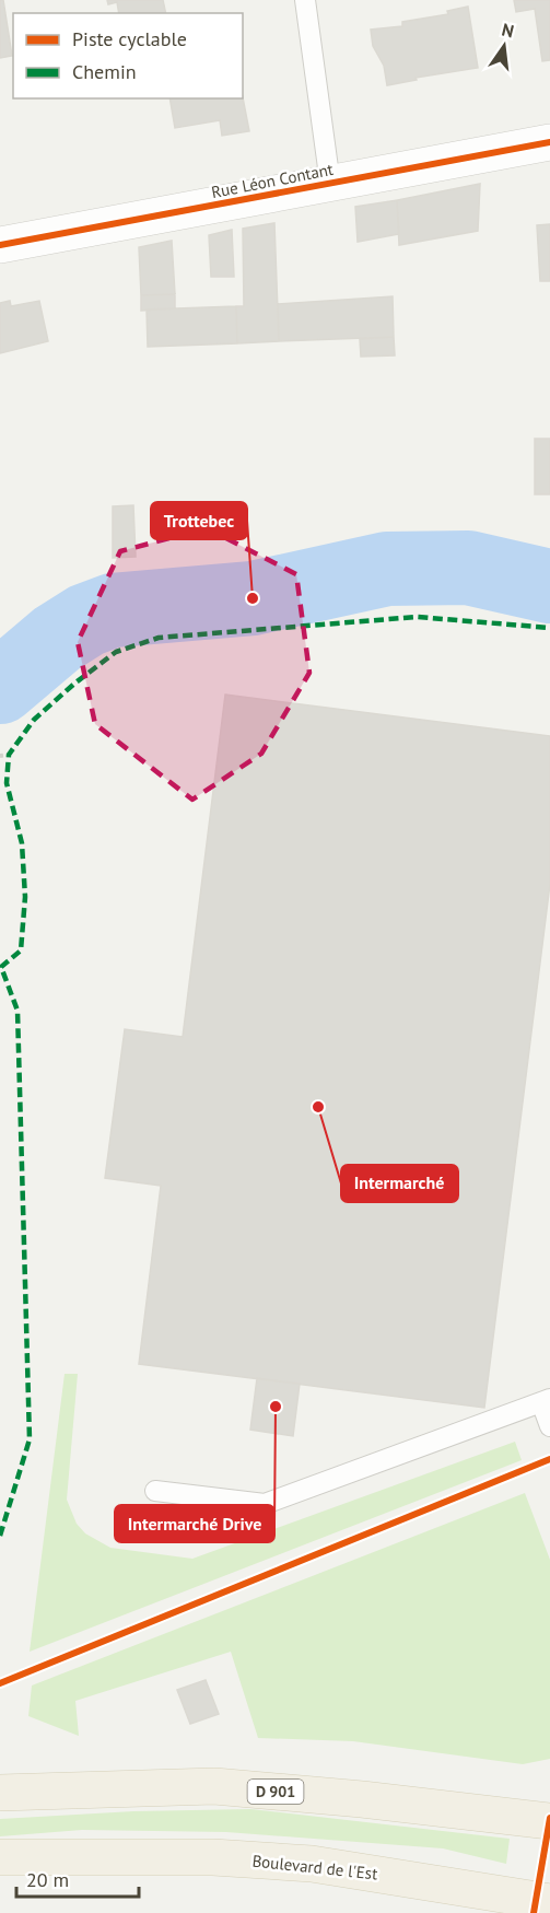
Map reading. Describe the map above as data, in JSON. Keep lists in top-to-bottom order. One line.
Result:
{"streets":{"main road":["D 901","Boulevard de l'Est"],"street":["Rue Léon Contant"]},"places":["Trottebec","Intermarché","Intermarché Drive"],"legend":["Piste cyclable","Chemin"],"scale_bar":"20 m","north":"top"}
